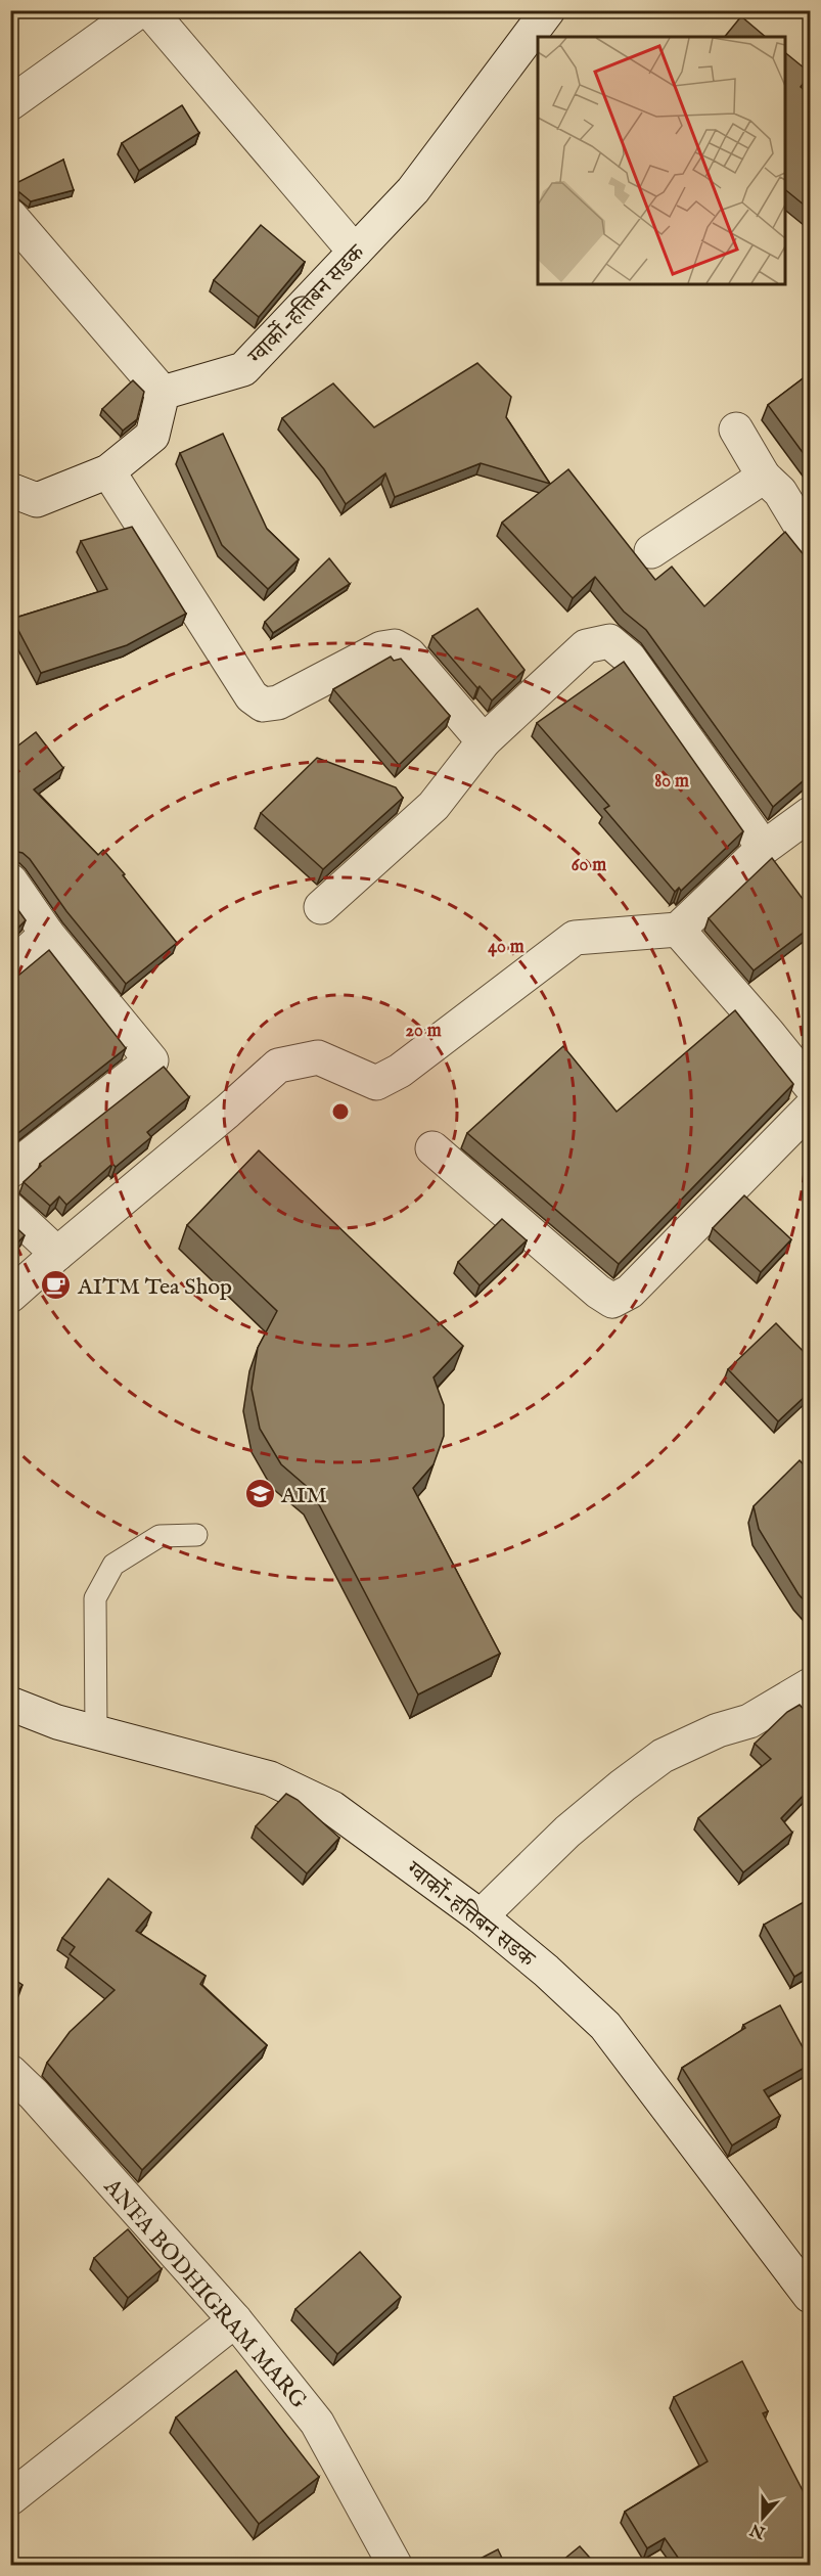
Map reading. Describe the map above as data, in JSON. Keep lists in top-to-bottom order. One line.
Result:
{"streets":{"street":["ग्वार्को-हत्तिबन सडक","ANFA BODHIGRAM MARG"]},"places":{"cafe":["AITM Tea Shop"],"school or university":["AIM"]},"north":"bottom","rings":["80 m","60 m","40 m","20 m"]}
